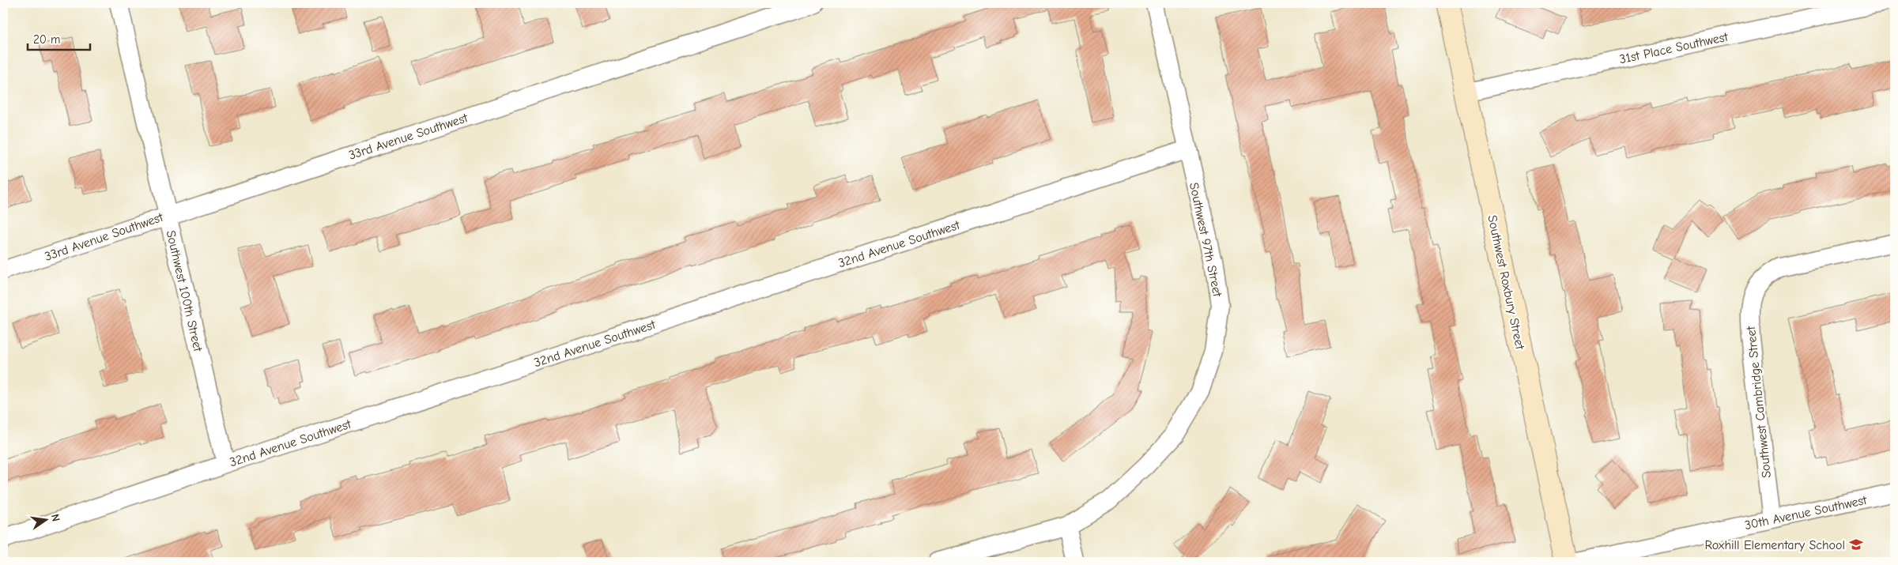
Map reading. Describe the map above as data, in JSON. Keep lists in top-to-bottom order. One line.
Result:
{"streets":{"main road":["Southwest Roxbury Street"],"street":["31st Place Southwest","33rd Avenue Southwest","Southwest 97th Street","32nd Avenue Southwest","Southwest 100th Street","Southwest Cambridge Street","30th Avenue Southwest"]},"crossings":[["31st Place Southwest","Southwest Roxbury Street"],["33rd Avenue Southwest","Southwest 100th Street"],["Southwest 97th Street","32nd Avenue Southwest"],["32nd Avenue Southwest","Southwest 100th Street"],["Southwest Cambridge Street","30th Avenue Southwest"]],"places":{"school or university":["Roxhill Elementary School"]},"scale_bar":"20 m","north":"right"}
